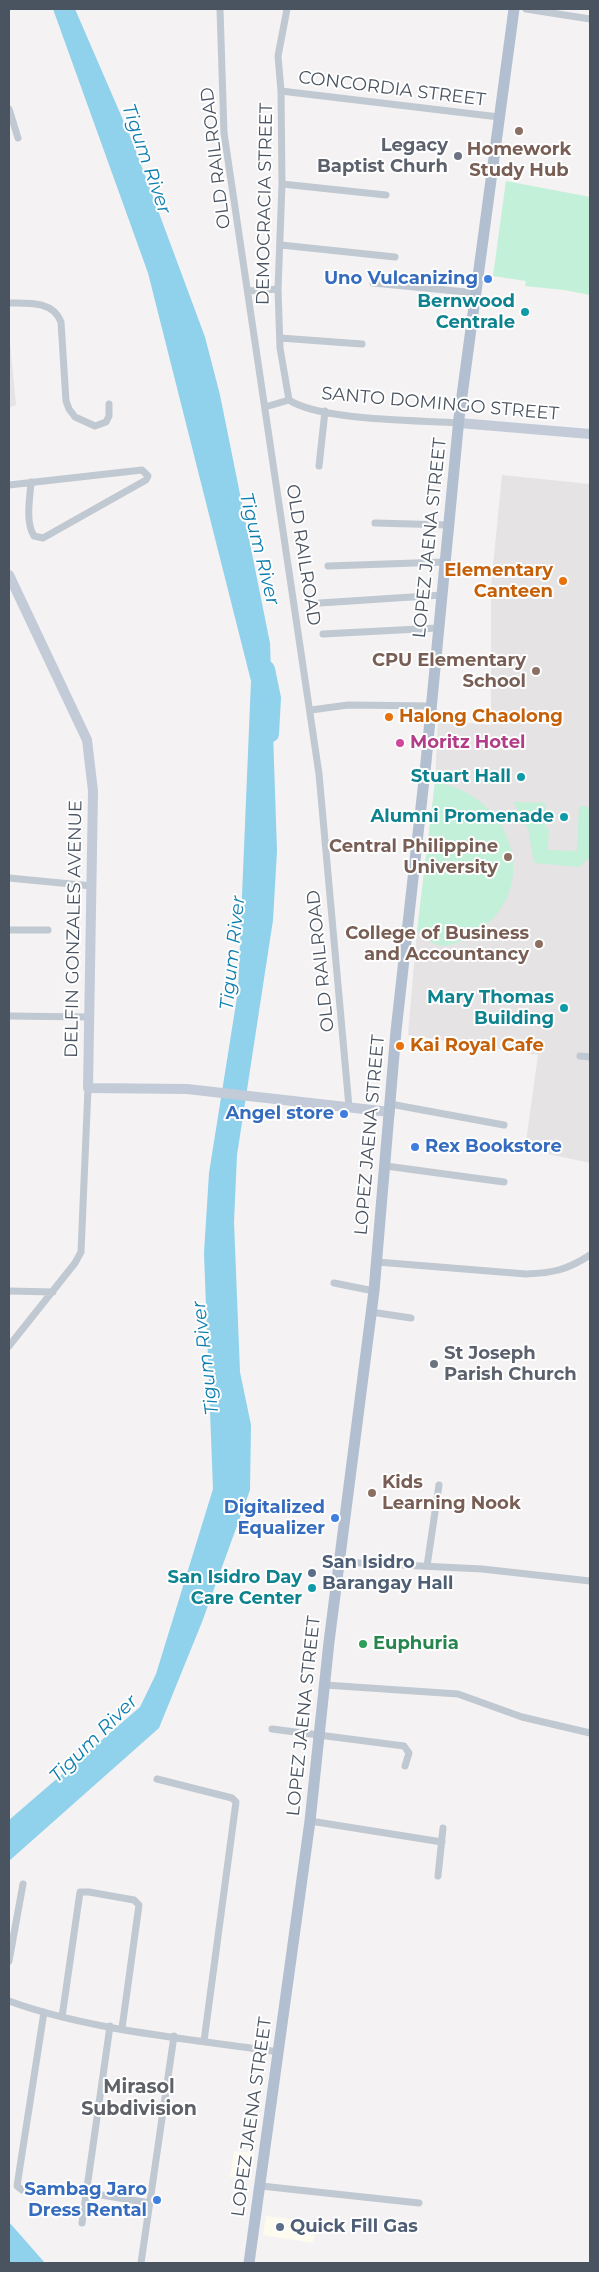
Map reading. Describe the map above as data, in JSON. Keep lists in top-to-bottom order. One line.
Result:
{"streets":{"main road":["LOPEZ JAENA STREET"],"street":["CONCORDIA STREET","OLD RAILROAD","DEMOCRACIA STREET","SANTO DOMINGO STREET","DELFIN GONZALES AVENUE"]},"crossings":[["CONCORDIA STREET","DEMOCRACIA STREET"],["CONCORDIA STREET","LOPEZ JAENA STREET"],["DEMOCRACIA STREET","SANTO DOMINGO STREET"],["SANTO DOMINGO STREET","LOPEZ JAENA STREET"]],"districts":["Mirasol Subdivision"],"water":["Tigum River"],"places":["Homework Study Hub","Legacy Baptist Churh","Uno Vulcanizing","Bernwood Centrale","Elementary Canteen","CPU Elementary School","Halong Chaolong","Moritz Hotel","Stuart Hall","Alumni Promenade","Central Philippine University","College of Business and Accountancy","Mary Thomas Building","Kai Royal Cafe","Angel store","Rex Bookstore","St Joseph Parish Church","Kids Learning Nook","Digitalized Equalizer","San Isidro Barangay Hall","San Isidro Day Care Center","Euphuria","Sambag Jaro Dress Rental","Quick Fill Gas"]}
